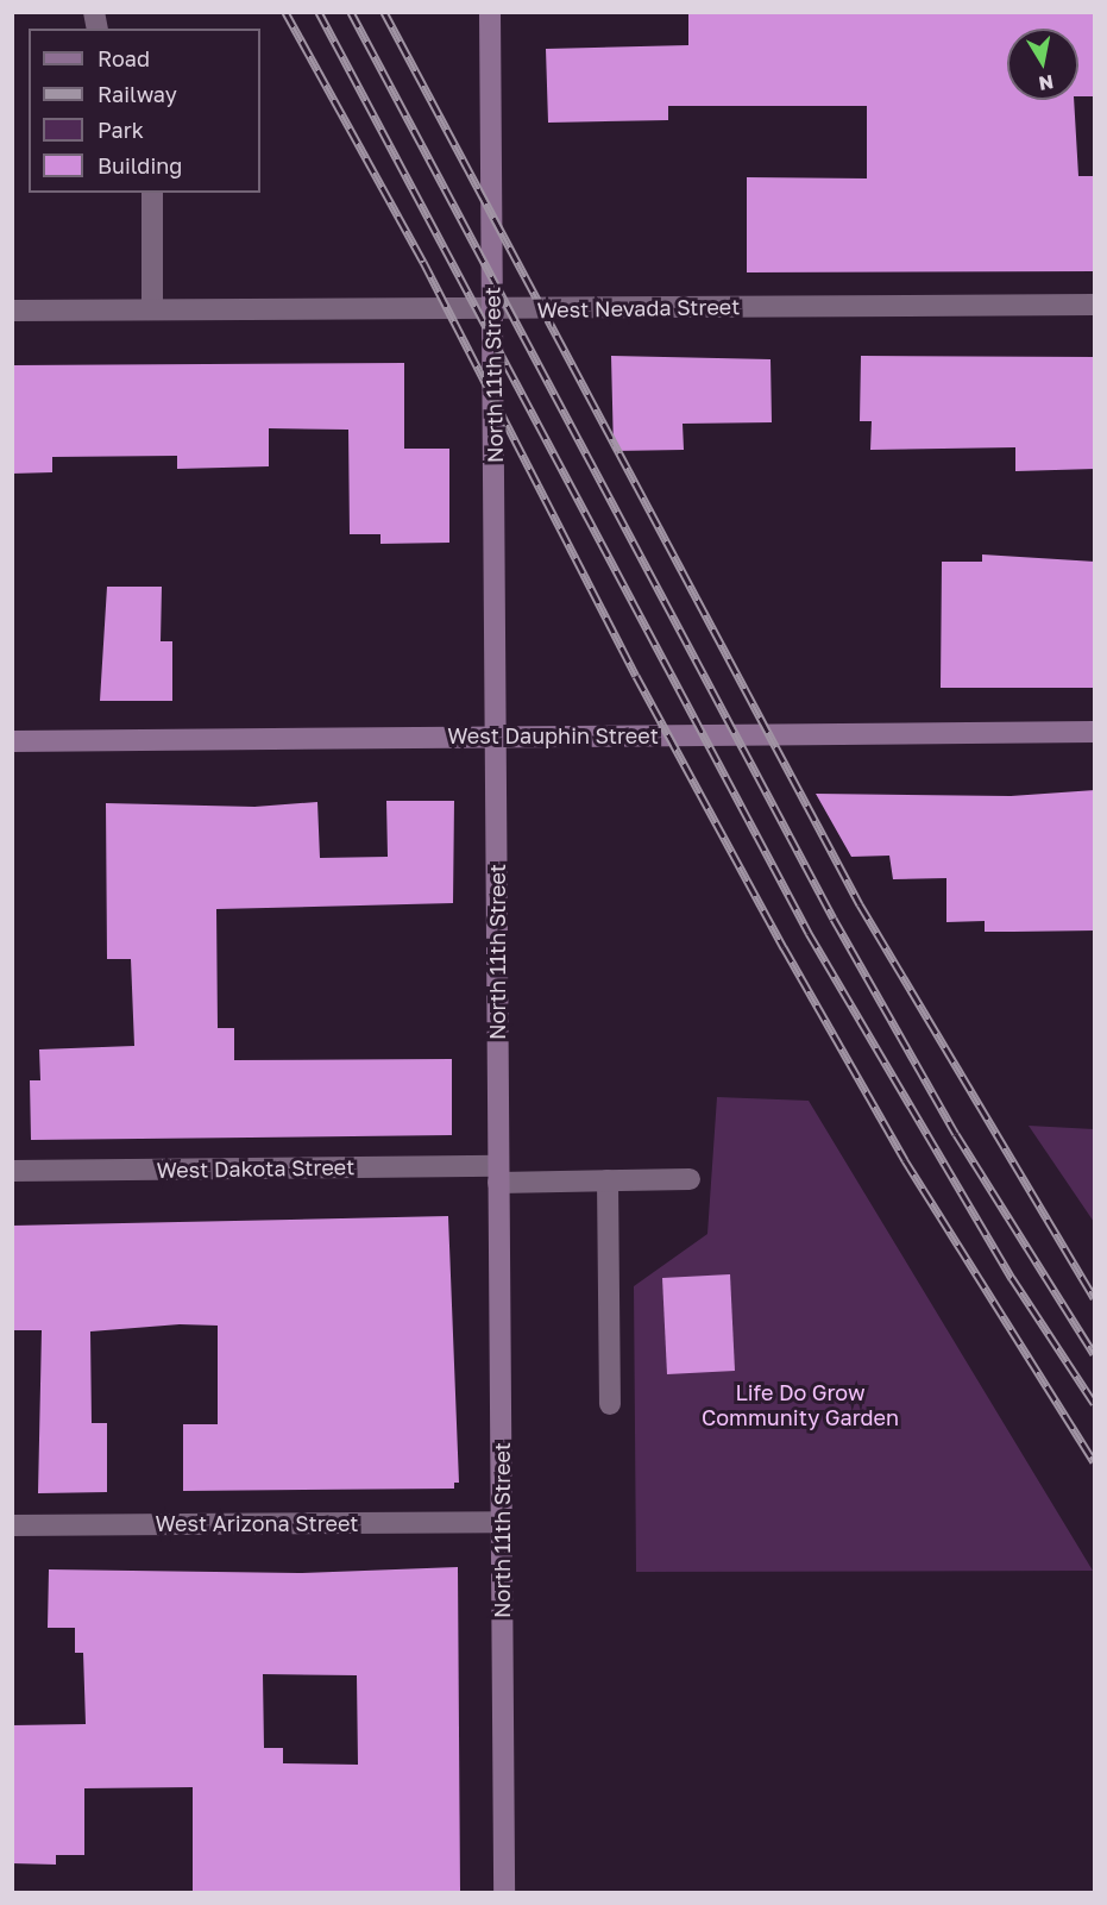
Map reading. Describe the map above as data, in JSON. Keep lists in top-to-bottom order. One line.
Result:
{"streets":{"main road":["North 11th Street","West Dauphin Street"],"street":["West Nevada Street","West Dakota Street","West Arizona Street"]},"crossings":[["West Nevada Street","North 11th Street"],["North 11th Street","West Dauphin Street"],["North 11th Street","West Dakota Street"],["North 11th Street","West Arizona Street"]],"parks":["Life Do Grow Community Garden"],"legend":["Road","Railway","Park","Building"],"north":"bottom"}
